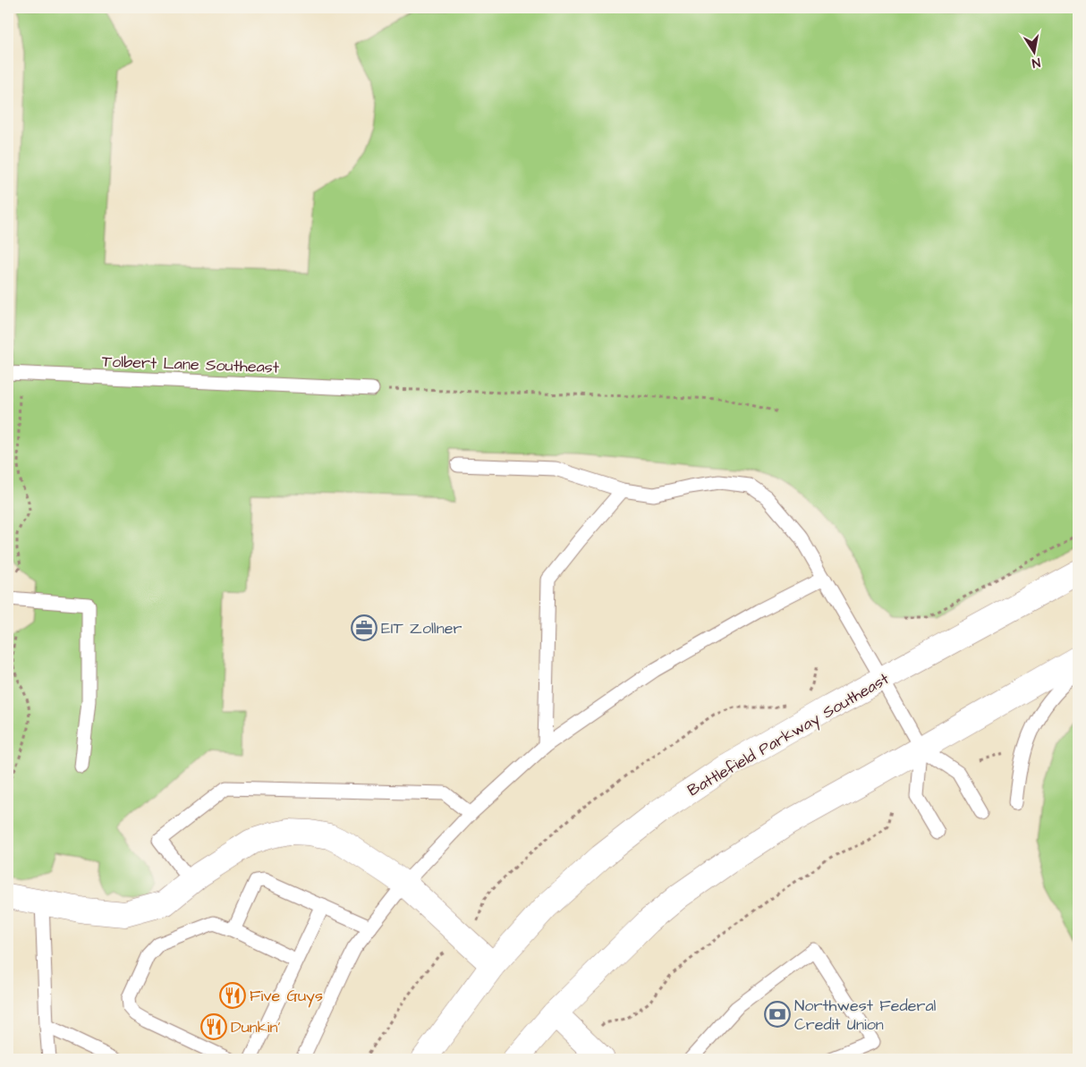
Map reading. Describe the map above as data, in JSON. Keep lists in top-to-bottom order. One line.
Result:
{"streets":{"main road":["Battlefield Parkway Southeast"],"lane":["Tolbert Lane Southeast"]},"places":{"office":["EIT Zollner"],"restaurant":["Five Guys","Dunkin'"],"bank":["Northwest Federal Credit Union"]},"north":"bottom"}
